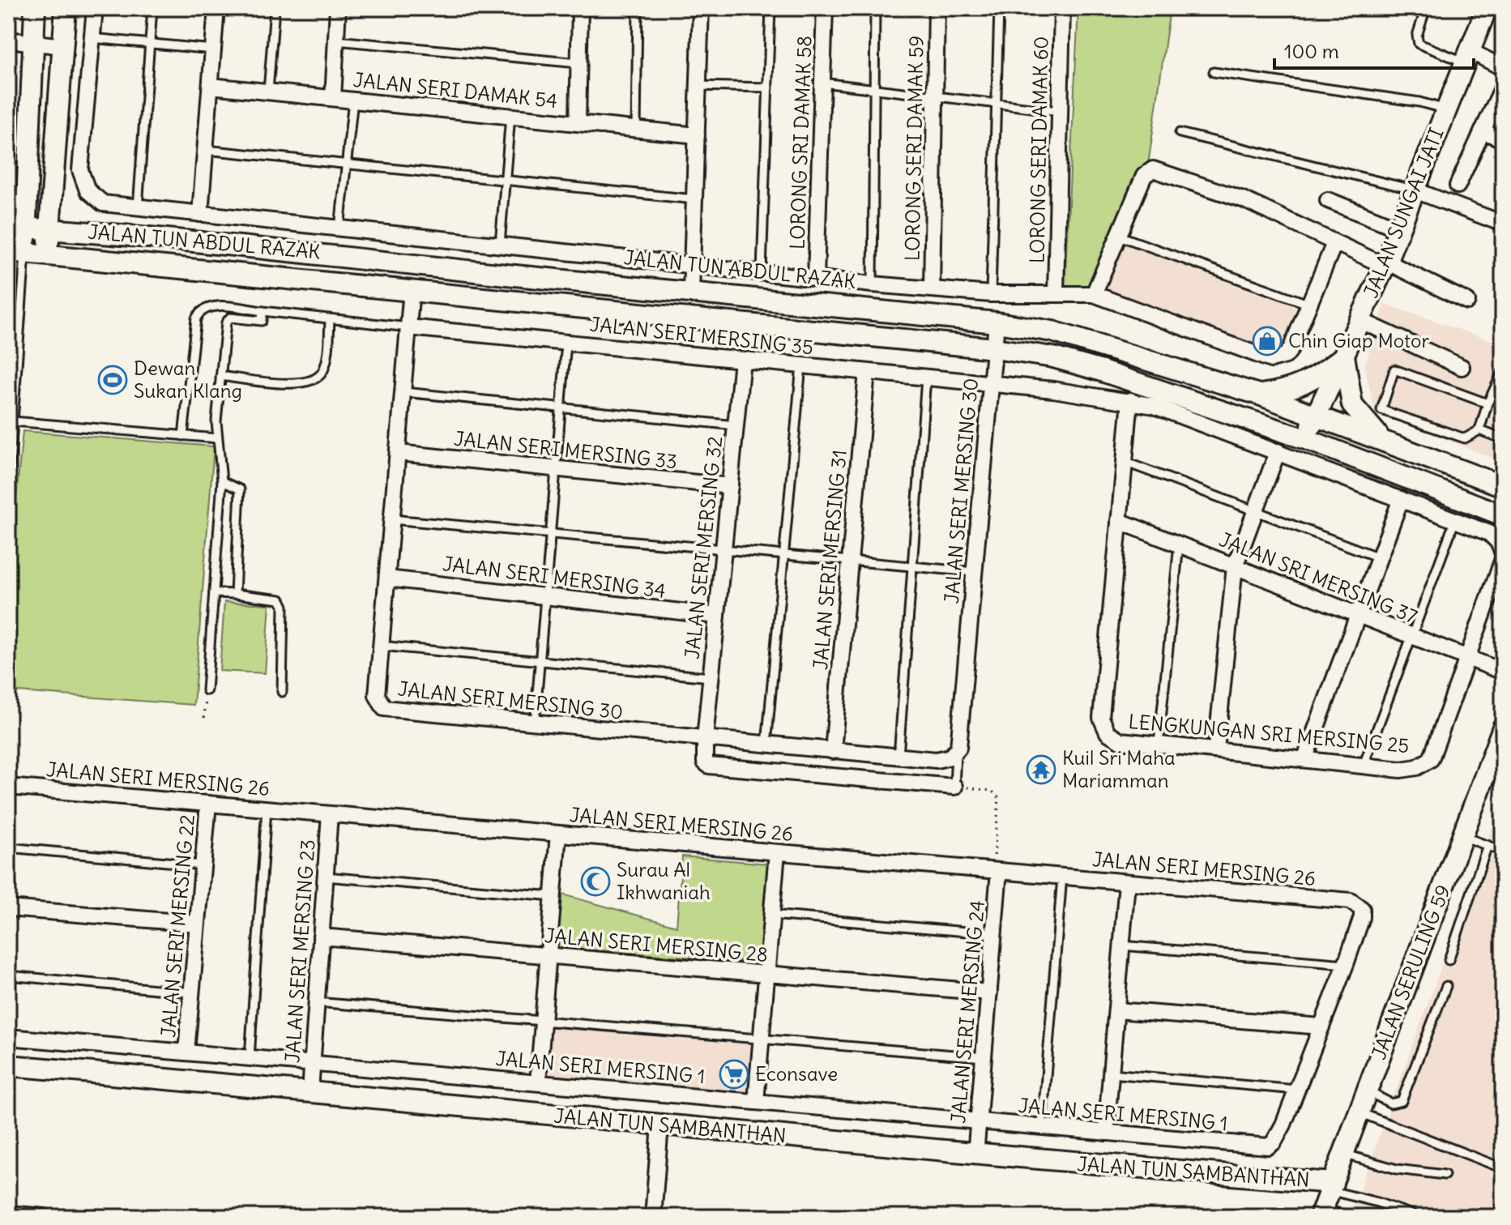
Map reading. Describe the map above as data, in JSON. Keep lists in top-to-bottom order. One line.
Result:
{"streets":{"main road":["JALAN SUNGAI JATI","JALAN TUN ABDUL RAZAK","JALAN SERULING 59","JALAN TUN SAMBANTHAN"],"street":["JALAN SERI DAMAK 54","LORONG SRI DAMAK 58","LORONG SERI DAMAK 59","LORONG SERI DAMAK 60","JALAN SERI MERSING 35","JALAN SERI MERSING 33","JALAN SERI MERSING 30","JALAN SERI MERSING 32","JALAN SERI MERSING 31","JALAN SERI MERSING 34","JALAN SRI MERSING 37","LENGKUNGAN SRI MERSING 25","JALAN SERI MERSING 26","JALAN SERI MERSING 22","JALAN SERI MERSING 28","JALAN SERI MERSING 23","JALAN SERI MERSING 24","JALAN SERI MERSING 1"]},"crossings":[["LORONG SRI DAMAK 58","JALAN TUN ABDUL RAZAK"],["LORONG SERI DAMAK 59","JALAN TUN ABDUL RAZAK"],["LORONG SERI DAMAK 60","JALAN TUN ABDUL RAZAK"],["JALAN SUNGAI JATI","JALAN TUN ABDUL RAZAK"],["JALAN TUN ABDUL RAZAK","JALAN SERI MERSING 30"],["JALAN SERI MERSING 35","JALAN SERI MERSING 30"],["JALAN SERI MERSING 35","JALAN SERI MERSING 32"],["JALAN SERI MERSING 35","JALAN SERI MERSING 31"],["JALAN SERI MERSING 33","JALAN SERI MERSING 30"],["JALAN SERI MERSING 33","JALAN SERI MERSING 32"],["JALAN SERI MERSING 30","JALAN SERI MERSING 32"],["JALAN SERI MERSING 30","JALAN SERI MERSING 31"],["JALAN SERI MERSING 30","JALAN SERI MERSING 34"],["JALAN SERI MERSING 32","JALAN SERI MERSING 34"],["JALAN SRI MERSING 37","LENGKUNGAN SRI MERSING 25"],["JALAN SERI MERSING 26","JALAN SERI MERSING 22"],["JALAN SERI MERSING 26","JALAN SERI MERSING 23"],["JALAN SERI MERSING 26","JALAN SERI MERSING 24"],["JALAN SERI MERSING 26","JALAN SERI MERSING 1"],["JALAN SERI MERSING 22","JALAN SERI MERSING 1"],["JALAN SERI MERSING 28","JALAN SERI MERSING 23"],["JALAN SERI MERSING 28","JALAN SERI MERSING 24"],["JALAN SERI MERSING 23","JALAN SERI MERSING 1"],["JALAN SERI MERSING 23","JALAN TUN SAMBANTHAN"],["JALAN SERULING 59","JALAN TUN SAMBANTHAN"],["JALAN SERI MERSING 24","JALAN SERI MERSING 1"],["JALAN SERI MERSING 24","JALAN TUN SAMBANTHAN"],["JALAN SERI MERSING 1","JALAN TUN SAMBANTHAN"]],"places":{"shop":["Chin Giap Motor"],"sports":["Dewan Sukan Klang"],"temple":["Kuil Sri Maha Mariamman"],"mosque":["Surau Al Ikhwaniah"],"supermarket":["Econsave"]},"scale_bar":"100 m"}
